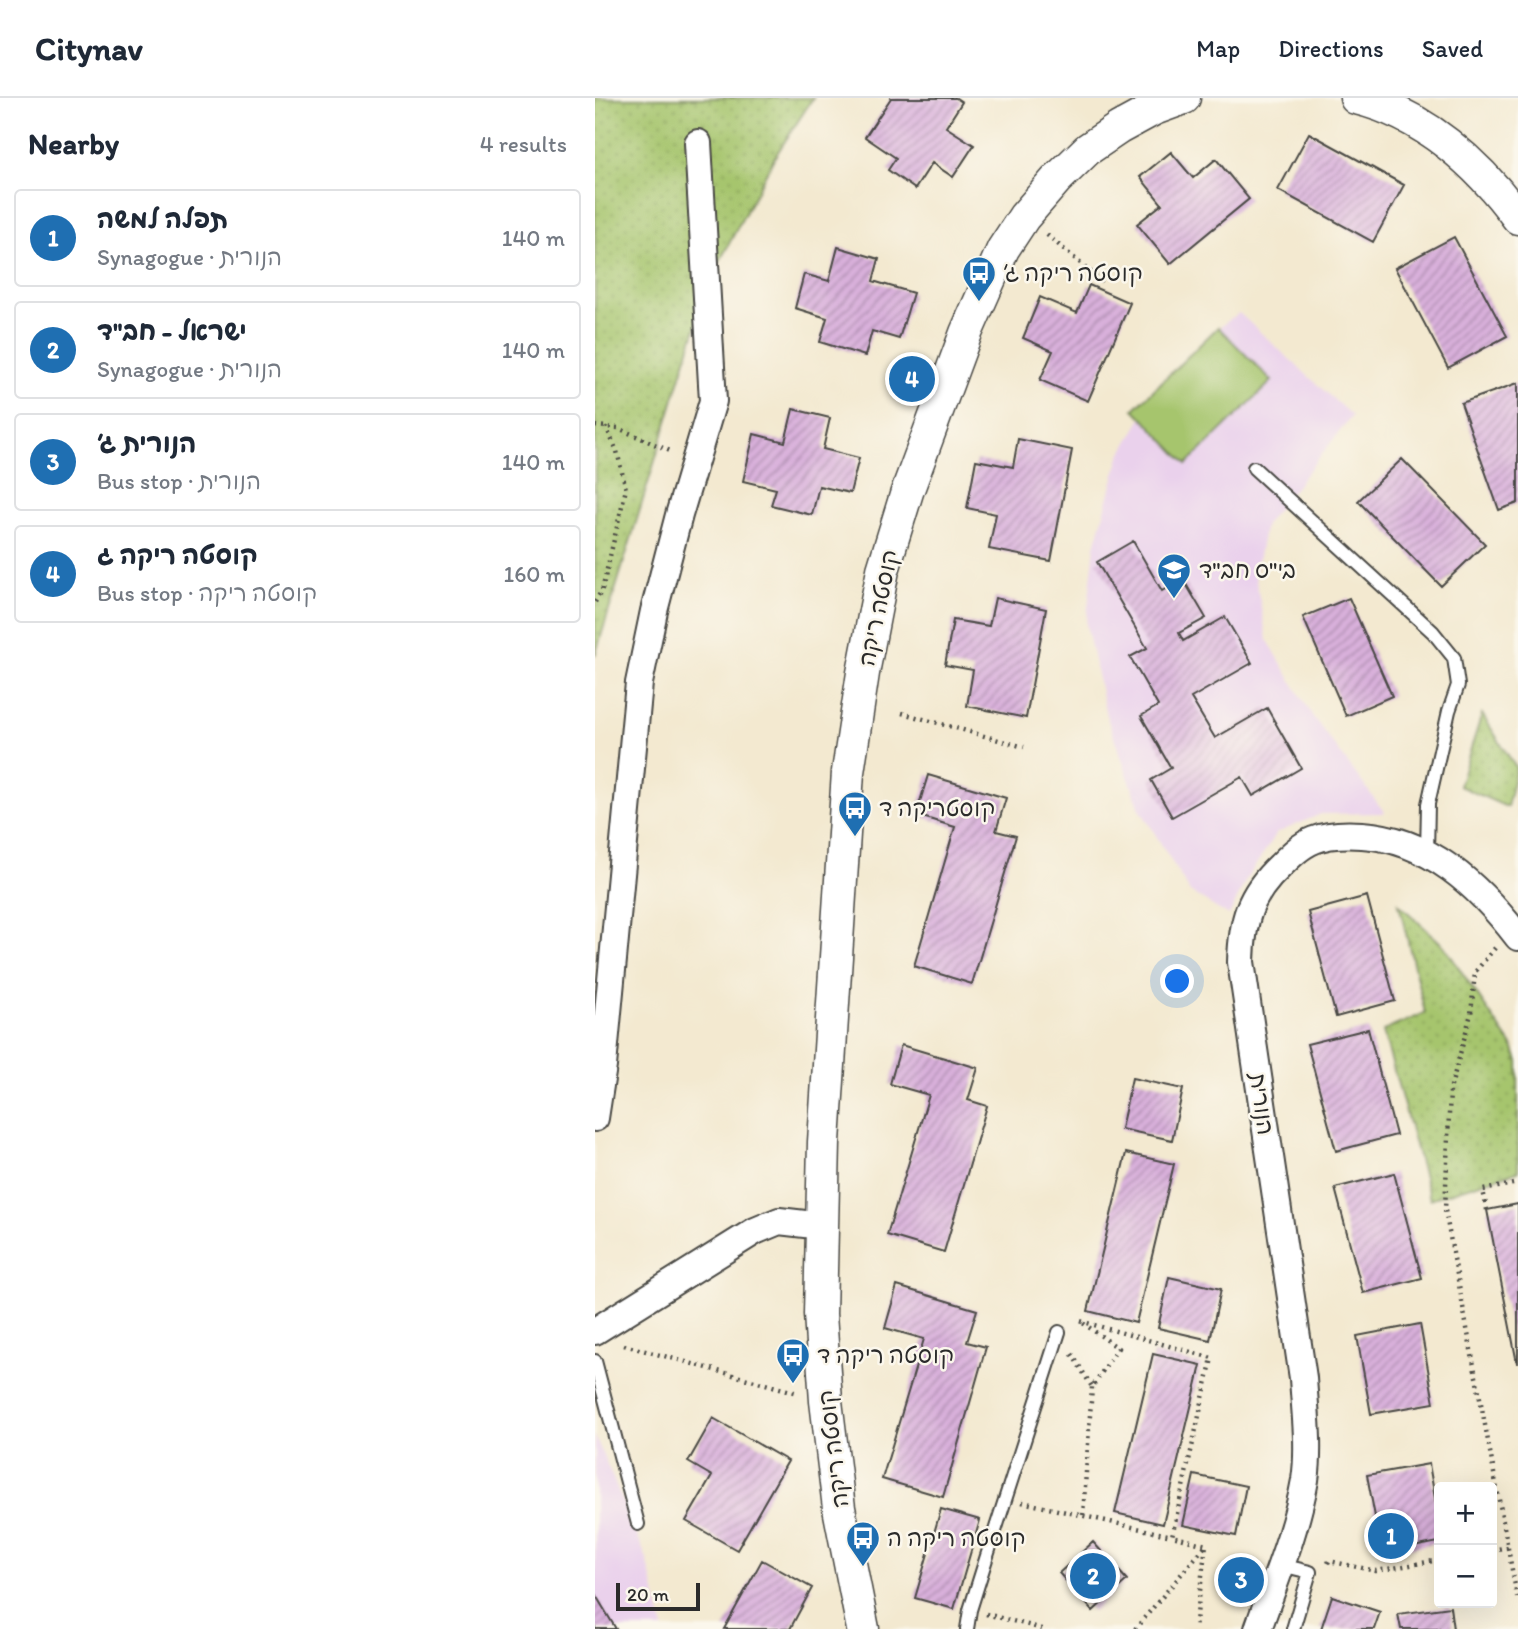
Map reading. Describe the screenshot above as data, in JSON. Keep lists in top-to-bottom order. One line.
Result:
{"streets":{"street":["קוסטה ריקה","הנורית"]},"places":{"bus stop":["קוסטה ריקה ג׳","קוסטריקה ד","קוסטה ריקה ד","קוסטה ריקה ה"],"school or university":["בי\"ס חב\"ד"]},"scale_bar":"20 m","page":{"header":"Citynav","nav":["Map","Directions","Saved"],"heading":["Nearby","4 results"],"list":[{"mark":"1","name":"תפלה למשה","note":"Synagogue · הנורית","value":"140 m"},{"mark":"2","name":"ישראל - חב\"ד","note":"Synagogue · הנורית","value":"140 m"},{"mark":"3","name":"הנורית ג׳","note":"Bus stop · הנורית","value":"140 m"},{"mark":"4","name":"קוסטה ריקה ג","note":"Bus stop · קוסטה ריקה","value":"160 m"}],"pins":["4","1","2","3"],"map_buttons":["+","−"],"scale":"20 m"}}
